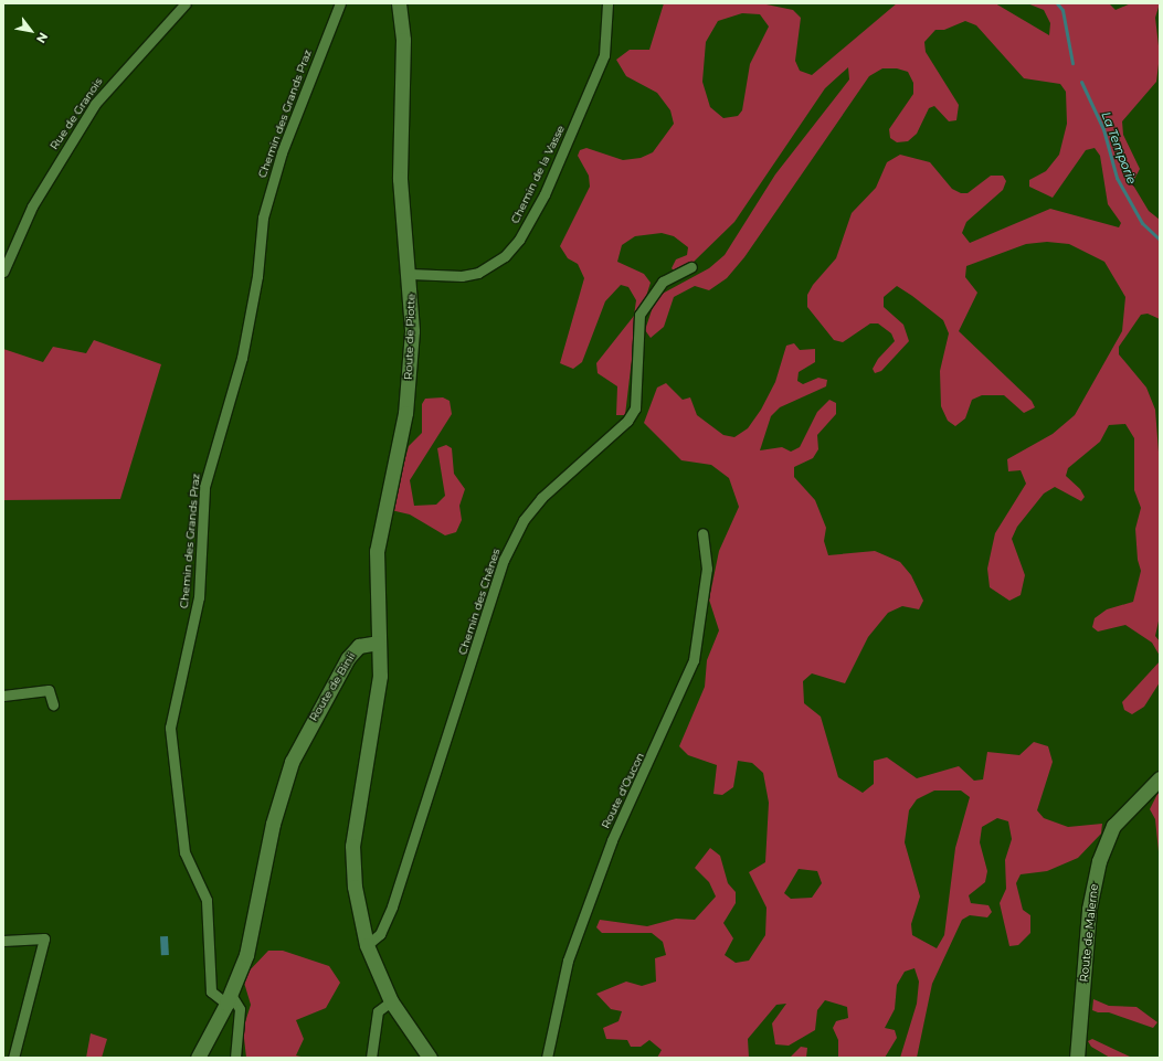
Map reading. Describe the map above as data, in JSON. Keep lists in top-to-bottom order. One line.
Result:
{"streets":{"street":["Rue de Granois","Chemin des Grands Praz","Chemin de la Vasse","Route de Piotte","Chemin des Chênes","Route de Binii","Route d'Oucon","Route de Malerne"]},"crossings":[["Chemin des Grands Praz","Route de Binii"],["Chemin de la Vasse","Route de Piotte"],["Route de Piotte","Route de Binii"]],"water":["La Temporie"],"north":"bottom right"}
